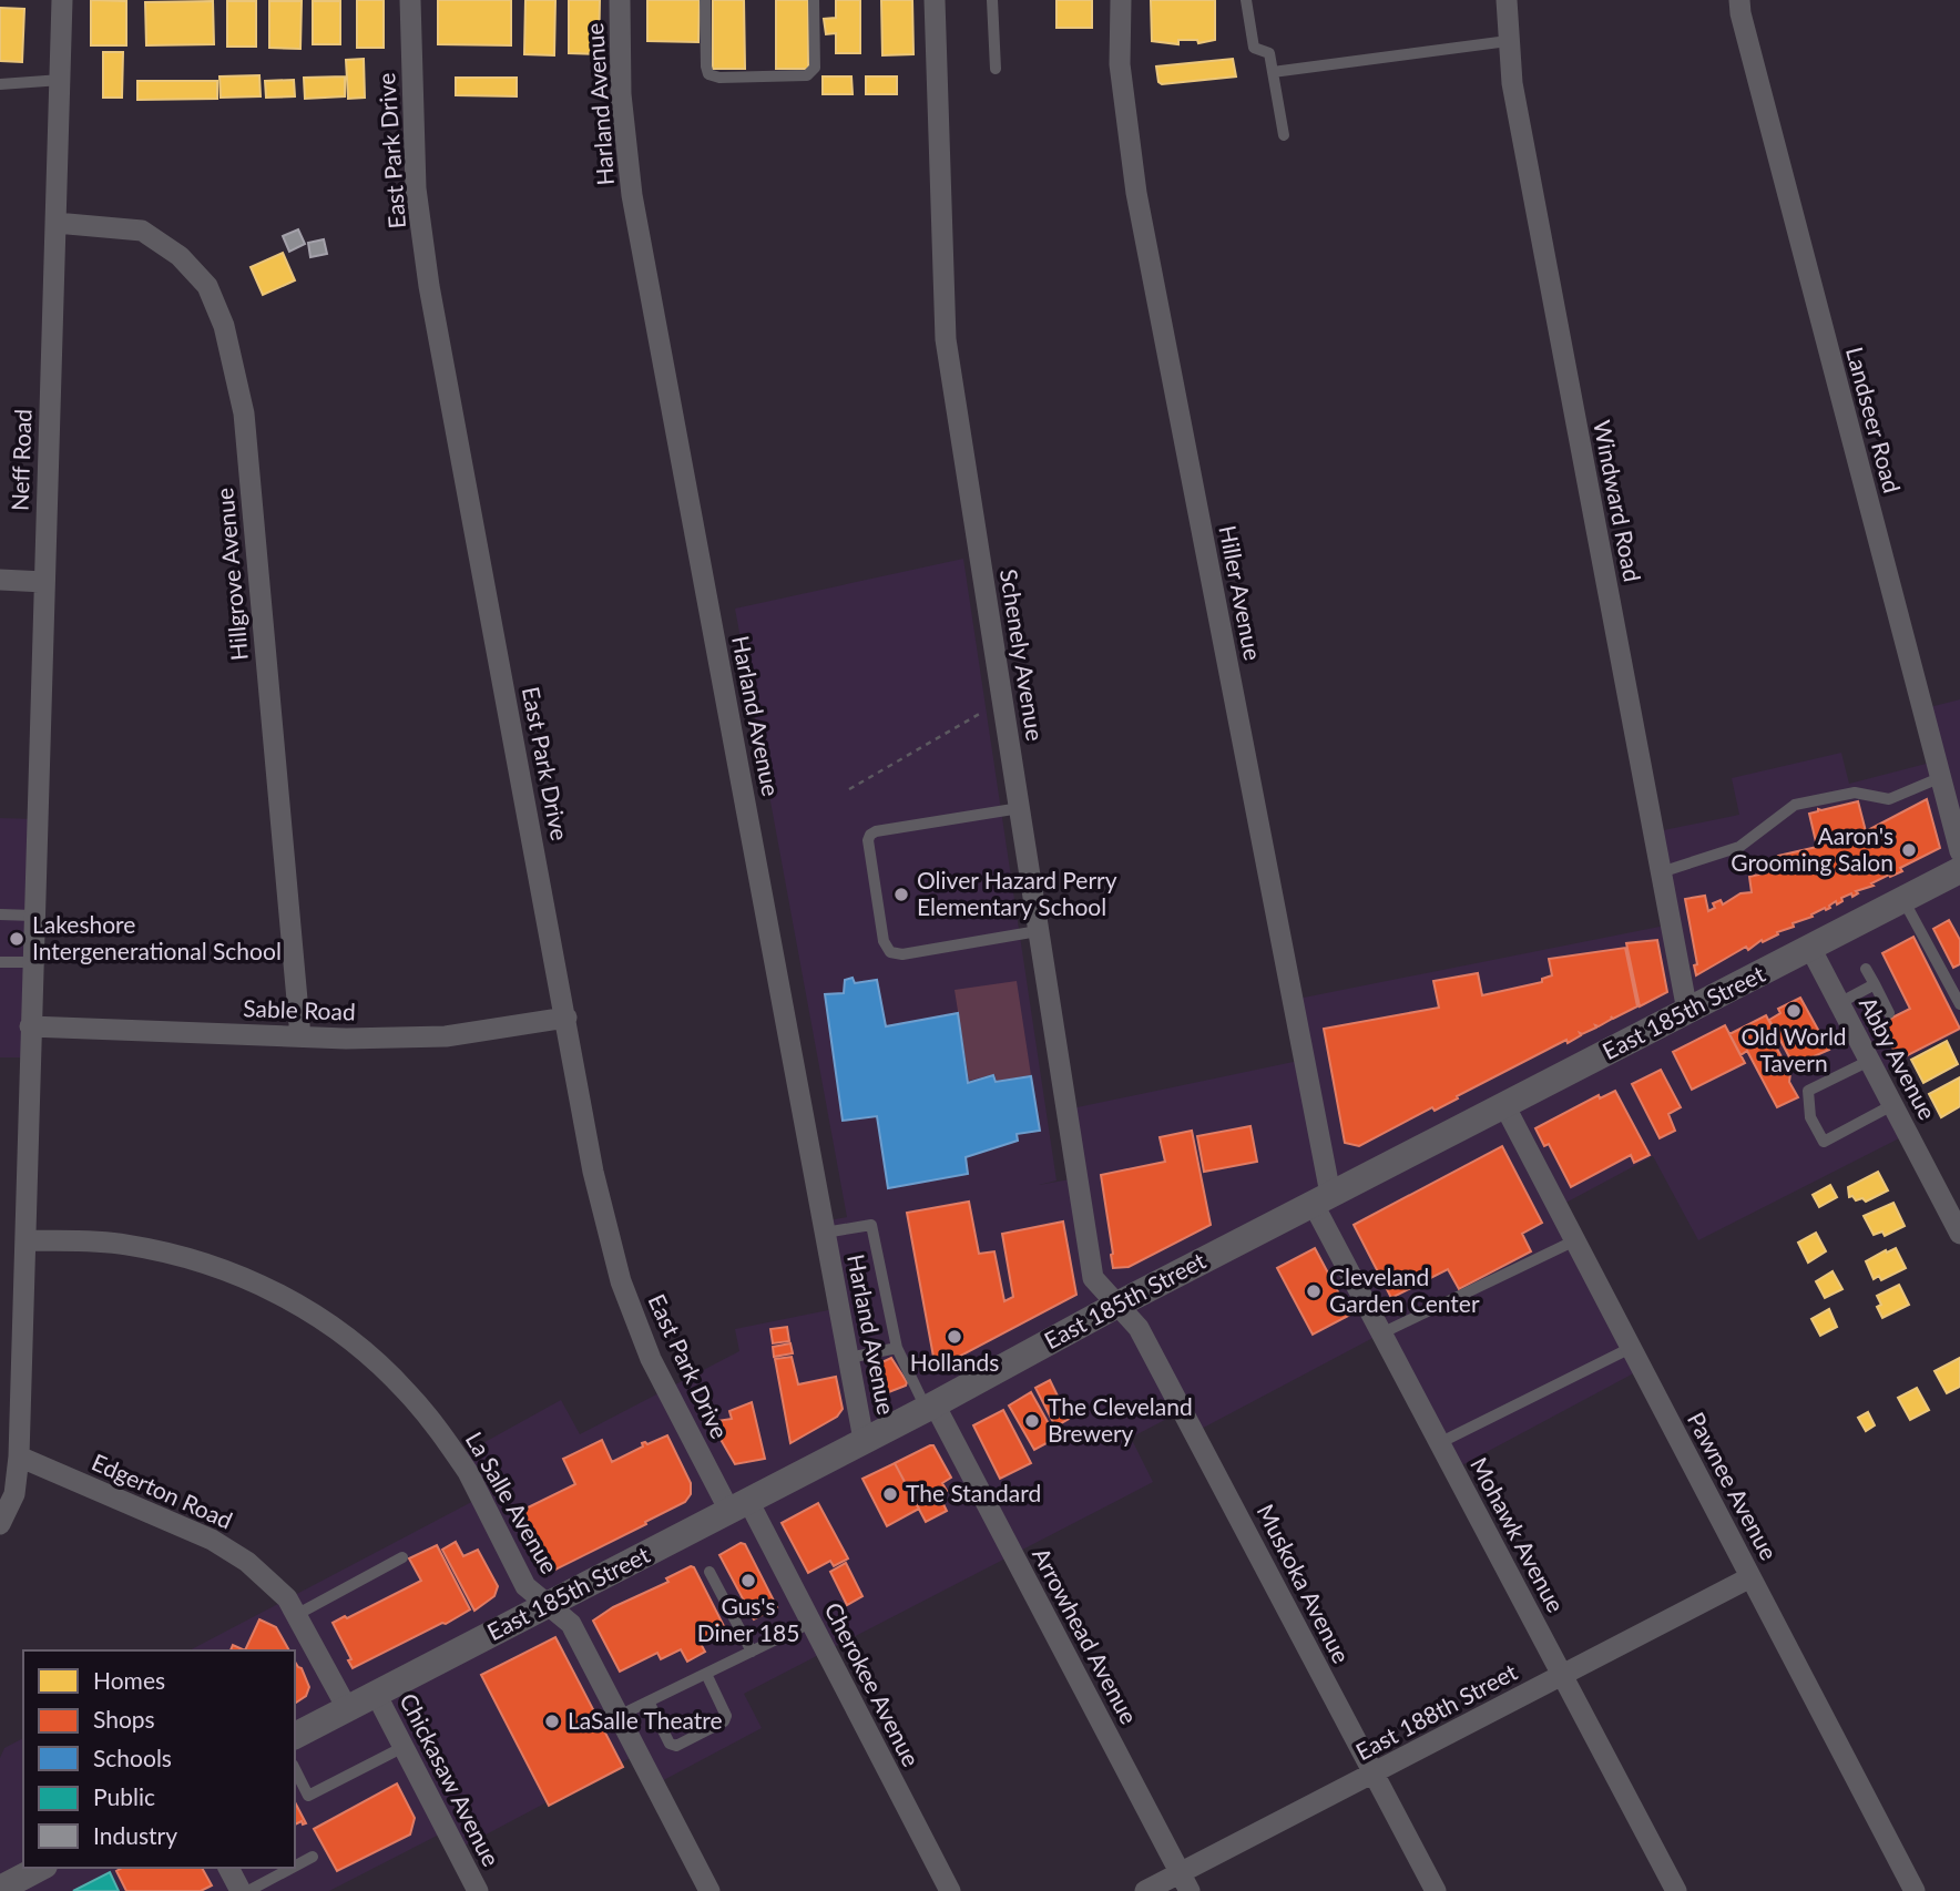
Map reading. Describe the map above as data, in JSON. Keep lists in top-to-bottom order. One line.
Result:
{"streets":{"street":["Harland Avenue","East Park Drive","Landseer Road","Neff Road","Windward Road","Hillgrove Avenue","Hiller Avenue","Schenely Avenue","Sable Road","East 185th Street","Abby Avenue","Pawnee Avenue","Edgerton Road","La Salle Avenue","Mohawk Avenue","Muskoka Avenue","Arrowhead Avenue","Cherokee Avenue","East 188th Street","Chickasaw Avenue"]},"crossings":[["Harland Avenue","East 185th Street"],["East Park Drive","Sable Road"],["East Park Drive","East 185th Street"],["East Park Drive","Cherokee Avenue"],["Neff Road","Hillgrove Avenue"],["Neff Road","Sable Road"],["Neff Road","Edgerton Road"],["Neff Road","La Salle Avenue"],["Windward Road","East 185th Street"],["Hillgrove Avenue","Sable Road"],["Hiller Avenue","East 185th Street"],["Hiller Avenue","Mohawk Avenue"],["Schenely Avenue","East 185th Street"],["Schenely Avenue","Muskoka Avenue"],["East 185th Street","Abby Avenue"],["East 185th Street","Pawnee Avenue"],["East 185th Street","Edgerton Road"],["East 185th Street","La Salle Avenue"],["East 185th Street","Mohawk Avenue"],["East 185th Street","Muskoka Avenue"],["East 185th Street","Arrowhead Avenue"],["East 185th Street","Cherokee Avenue"],["East 185th Street","Chickasaw Avenue"],["Pawnee Avenue","East 188th Street"],["Mohawk Avenue","East 188th Street"],["Muskoka Avenue","East 188th Street"],["Arrowhead Avenue","East 188th Street"]],"places":["Aaron's Grooming Salon","Oliver Hazard Perry Elementary School","Lakeshore Intergenerational School","Old World Tavern","Cleveland Garden Center","Hollands","The Cleveland Brewery","The Standard","Gus's Diner 185","LaSalle Theatre"],"legend":["Homes","Shops","Schools","Public","Industry"]}
